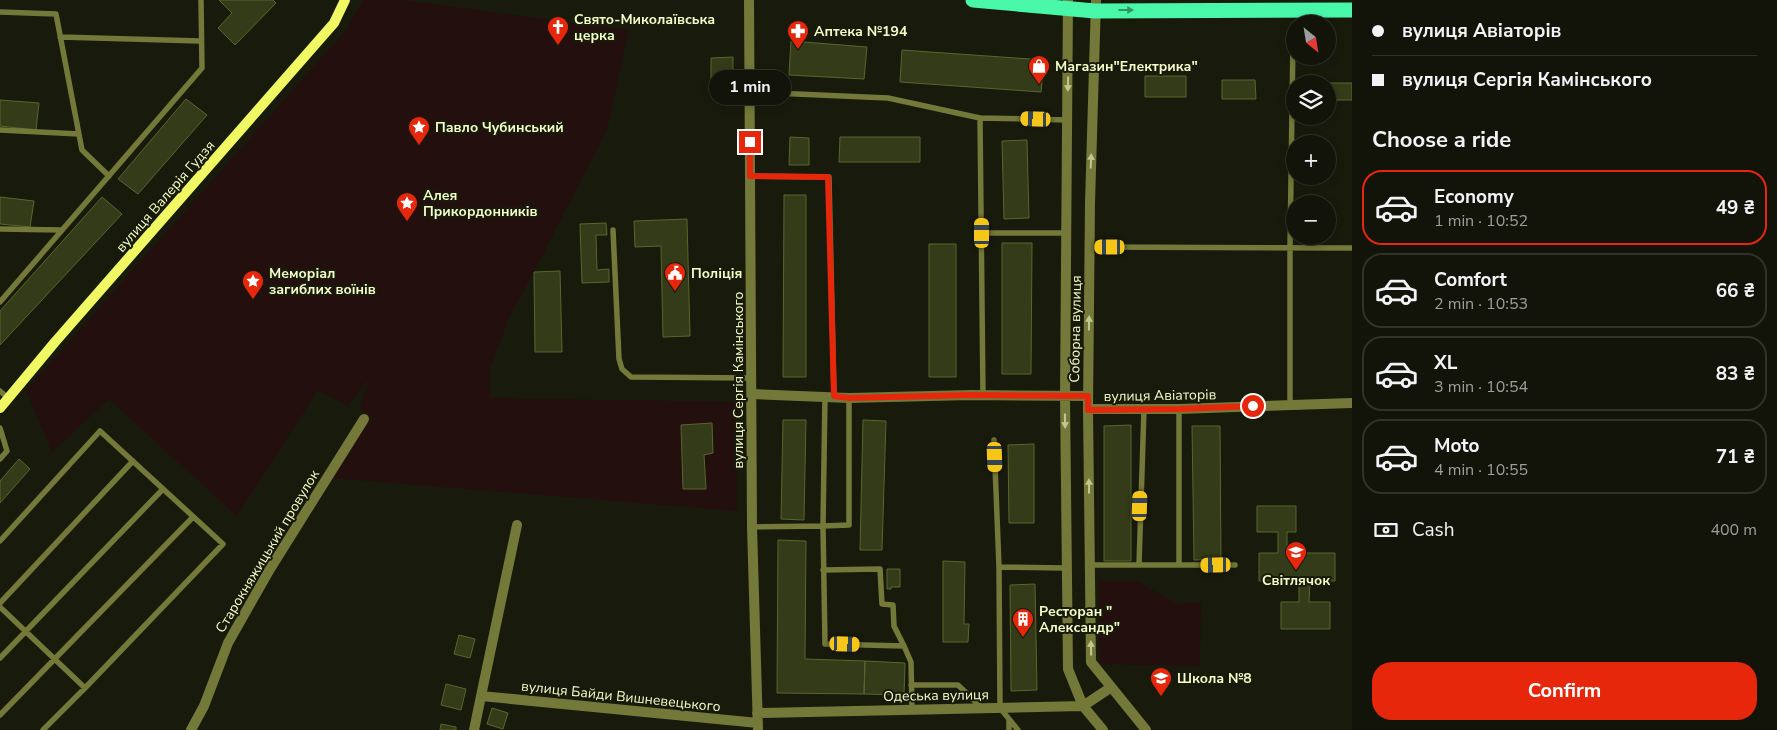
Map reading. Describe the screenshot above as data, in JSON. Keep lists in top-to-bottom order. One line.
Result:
{"streets":{"street":["вулиця Валерія Гудзя","Соборна вулиця","вулиця Сергія Камінського","вулиця Авіаторів","Старокняжицький провулок","Одеська вулиця","вулиця Байди Вишневецького"]},"crossings":[["Соборна вулиця","вулиця Авіаторів"],["Соборна вулиця","Одеська вулиця"],["вулиця Сергія Камінського","Одеська вулиця"],["вулиця Сергія Камінського","вулиця Байди Вишневецького"],["Одеська вулиця","вулиця Байди Вишневецького"]],"places":{"church":["Свято-Миколаївська церка"],"pharmacy":["Аптека №194"],"shop":["Магазин\"Електрика\""],"place":["Павло Чубинський","Алея Прикордонників","Меморіал загиблих воїнів"],"public building":["Поліція"],"school or university":["Світлячок","Школа №8"],"building":["Ресторан \" Александр\""]},"north":"bottom right","page":{"banner":["вулиця Авіаторів","вулиця Сергія Камінського"],"map_buttons":["+","−"],"bubble":"1 min","heading":"Choose a ride","list":[{"name":"Economy","note":"1 min · 10:52","value":"49 ₴"},{"name":"Comfort","note":"2 min · 10:53","value":"66 ₴"},{"name":"XL","note":"3 min · 10:54","value":"83 ₴"},{"name":"Moto","note":"4 min · 10:55","value":"71 ₴"}],"pay":["Cash","400 m"],"buttons":"Confirm"}}
